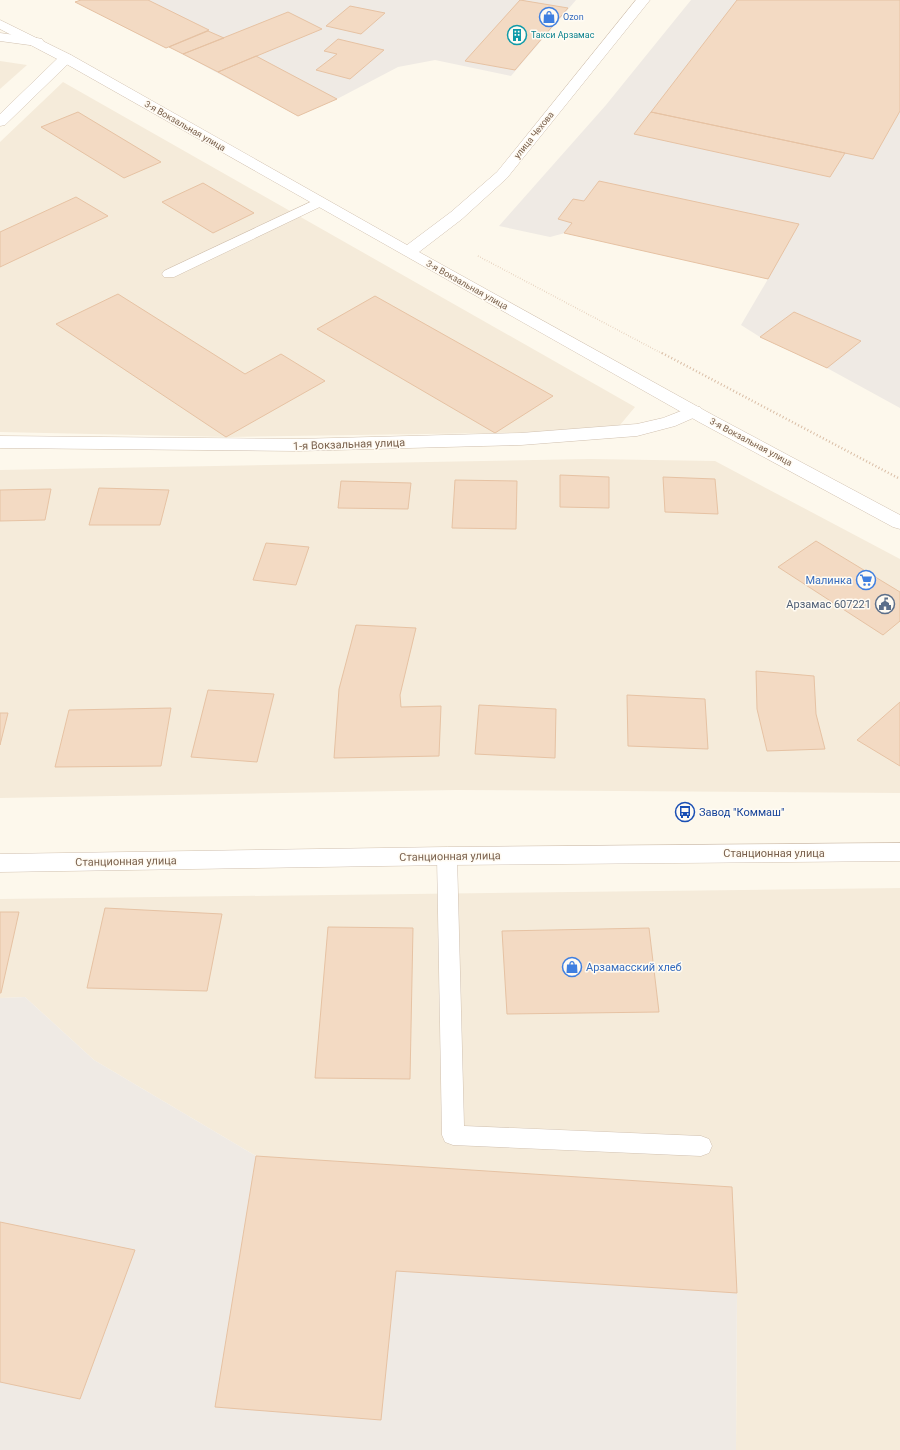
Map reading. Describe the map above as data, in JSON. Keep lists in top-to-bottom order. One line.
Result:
{"streets":{"street":["3-я Вокзальная улица","улица Чехова","1-я Вокзальная улица","Станционная улица"]},"crossings":[["3-я Вокзальная улица","улица Чехова"],["3-я Вокзальная улица","1-я Вокзальная улица"]],"places":{"shop":["Ozon","Арзамасский хлеб"],"building":["Такси Арзамас"],"supermarket":["Малинка"],"public building":["Арзамас 607221"],"bus stop":["Завод \"Коммаш\""]}}
